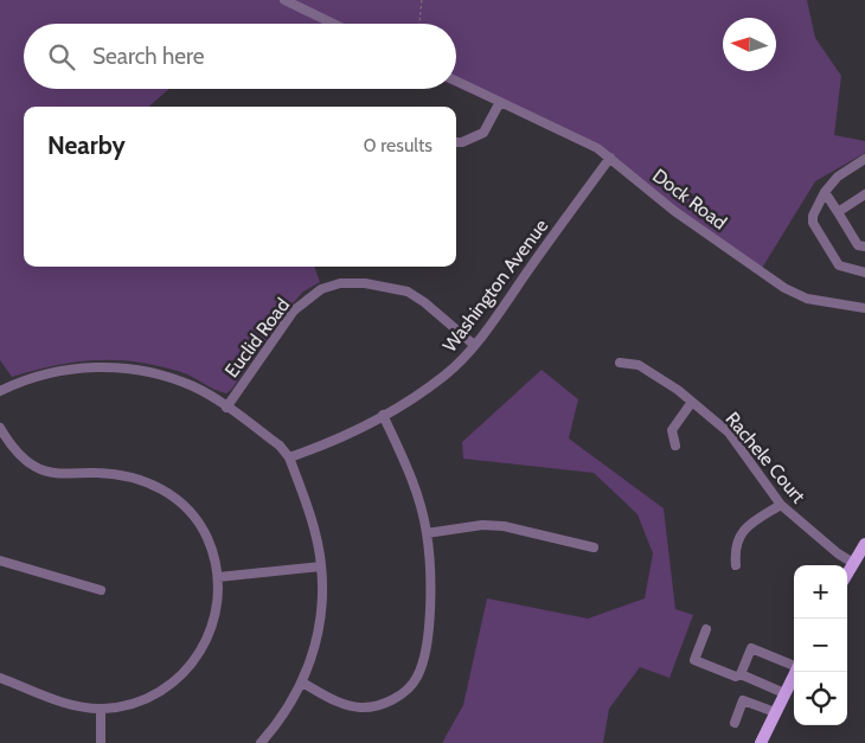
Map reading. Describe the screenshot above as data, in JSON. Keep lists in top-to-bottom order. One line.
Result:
{"streets":{"street":["Dock Road","Washington Avenue","Euclid Road","Rachele Court"]},"crossings":[["Dock Road","Washington Avenue"],["Washington Avenue","Euclid Road"]],"north":"left","page":{"search":"Search here","heading":["Nearby","0 results"],"map_buttons":["+","−"]}}
